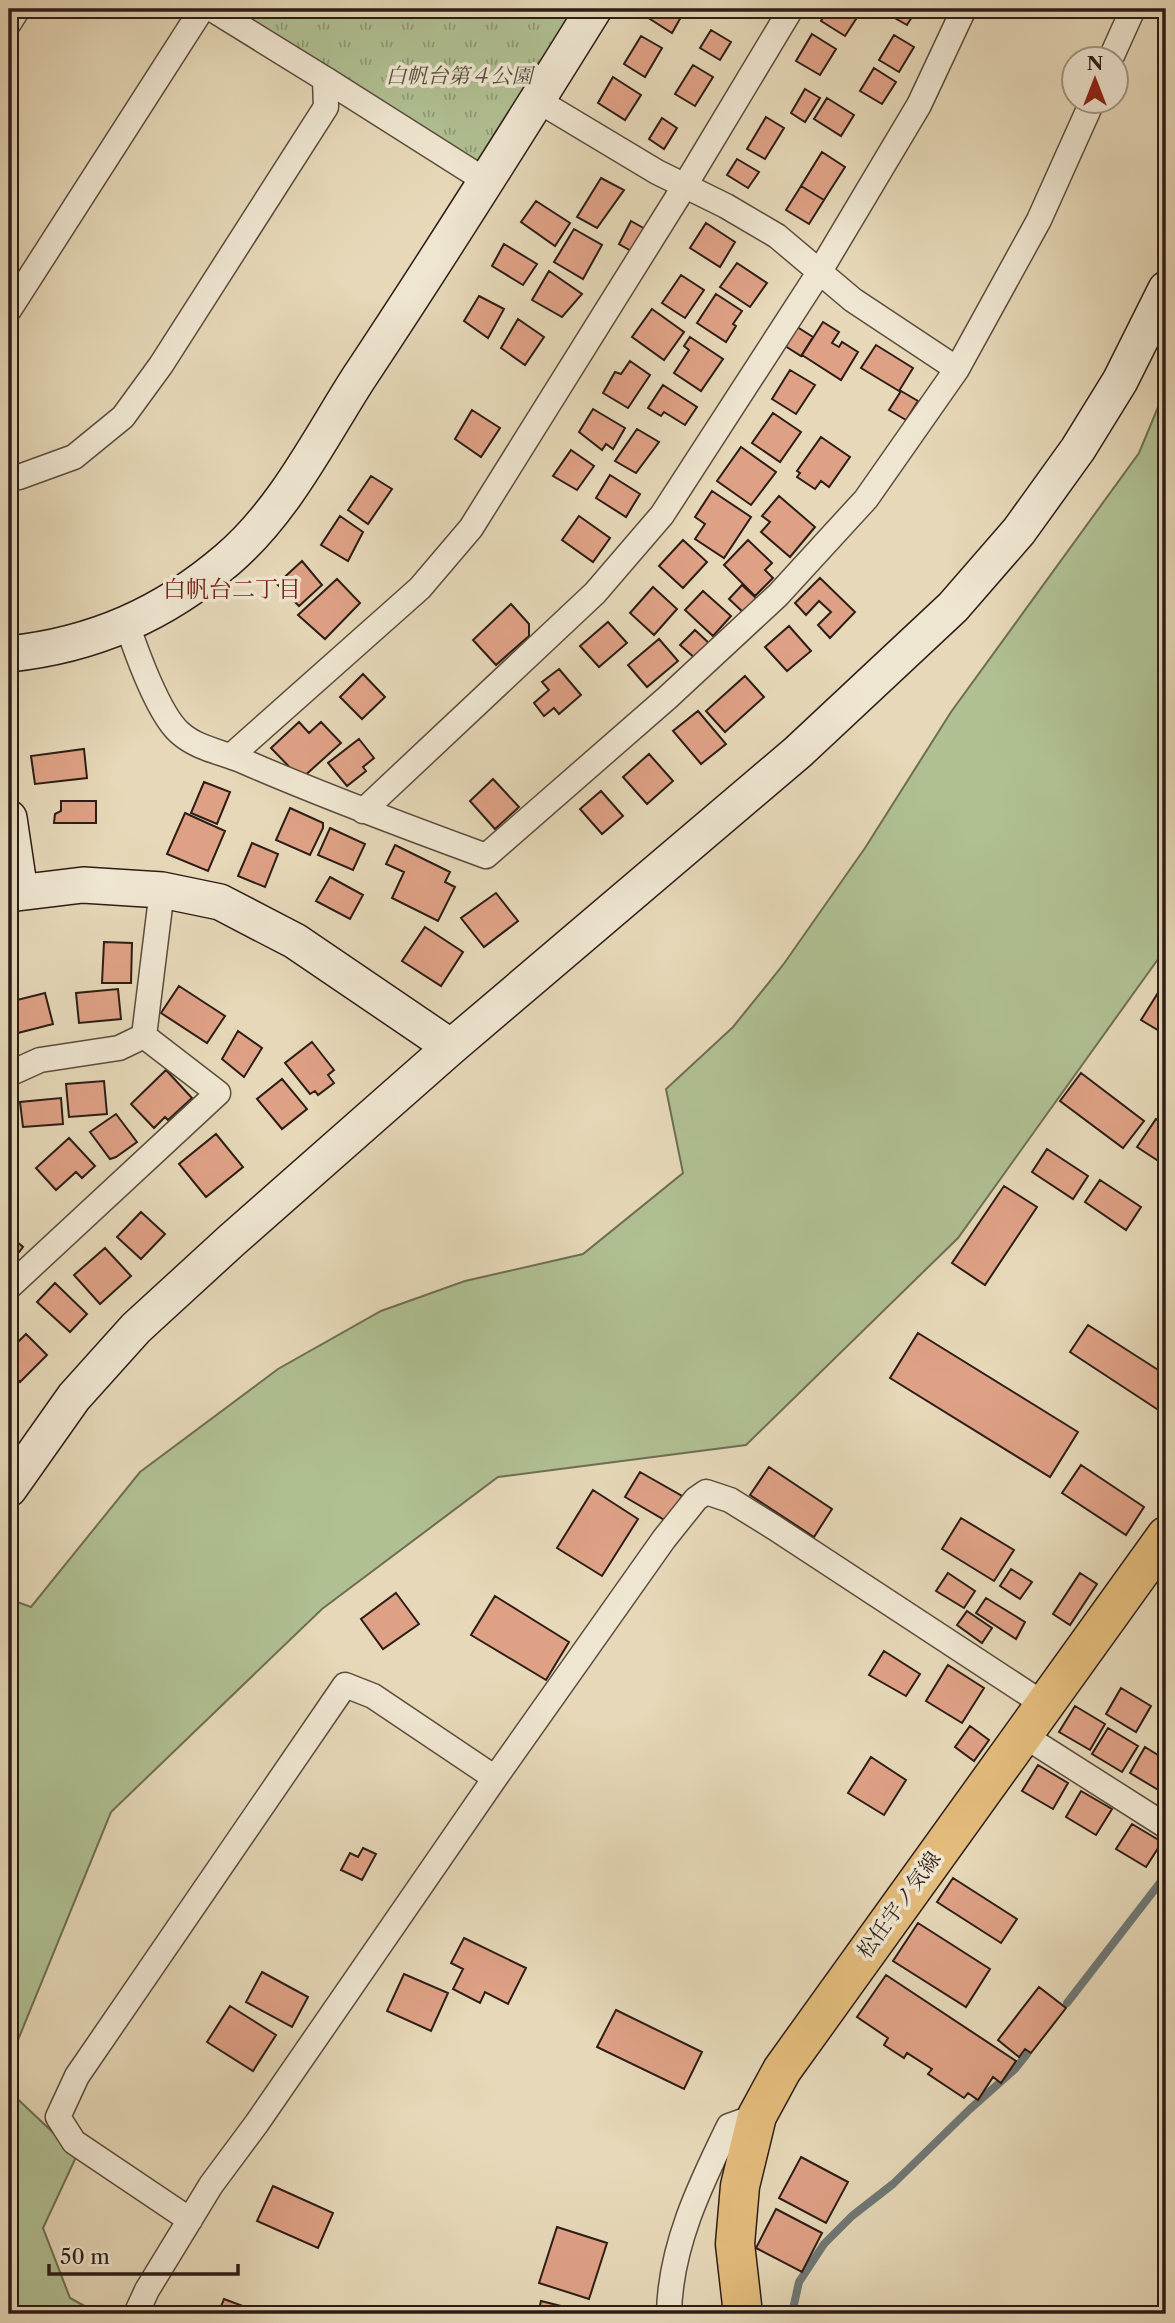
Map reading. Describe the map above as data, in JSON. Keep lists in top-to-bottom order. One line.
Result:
{"streets":{"main road":["松任宇ノ気線"]},"districts":["白帆台二丁目"],"parks":["白帆台第４公園"],"scale_bar":"50 m","north":"top"}
